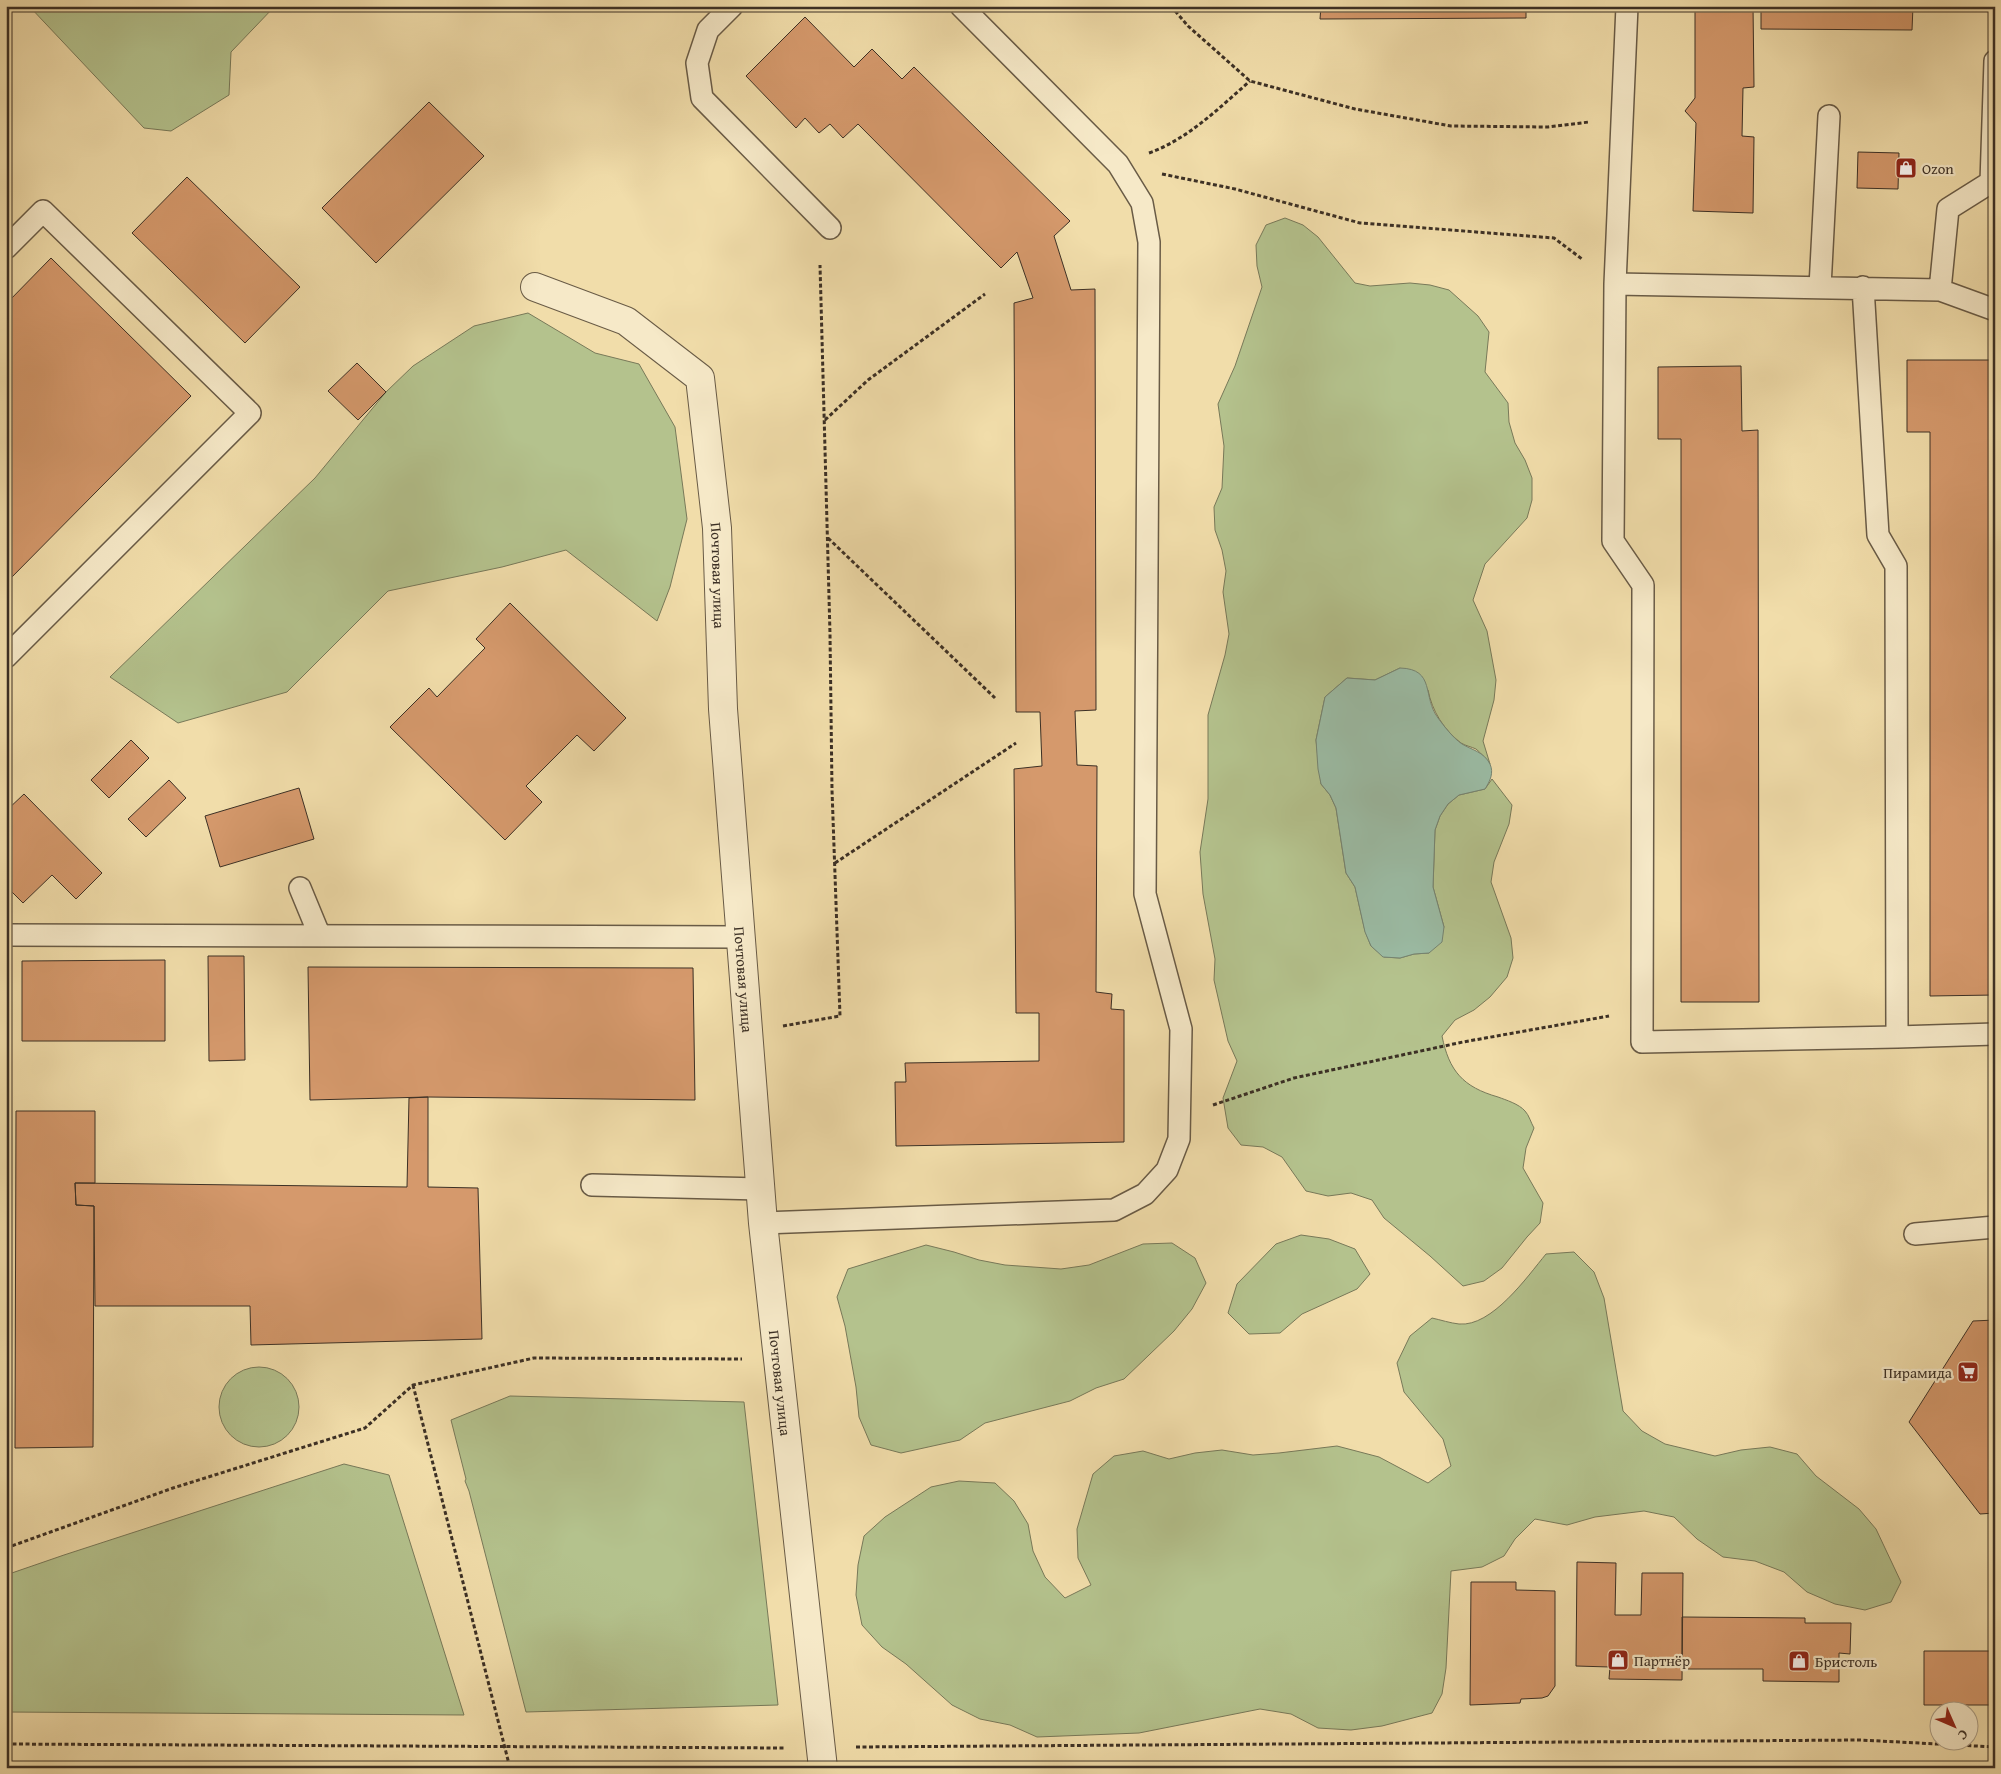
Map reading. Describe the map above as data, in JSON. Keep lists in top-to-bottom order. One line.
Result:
{"streets":{"street":["Почтовая улица"]},"places":{"shop":["Ozon","Партнёр","Бристоль"],"supermarket":["Пирамида"]},"north":"bottom right"}
